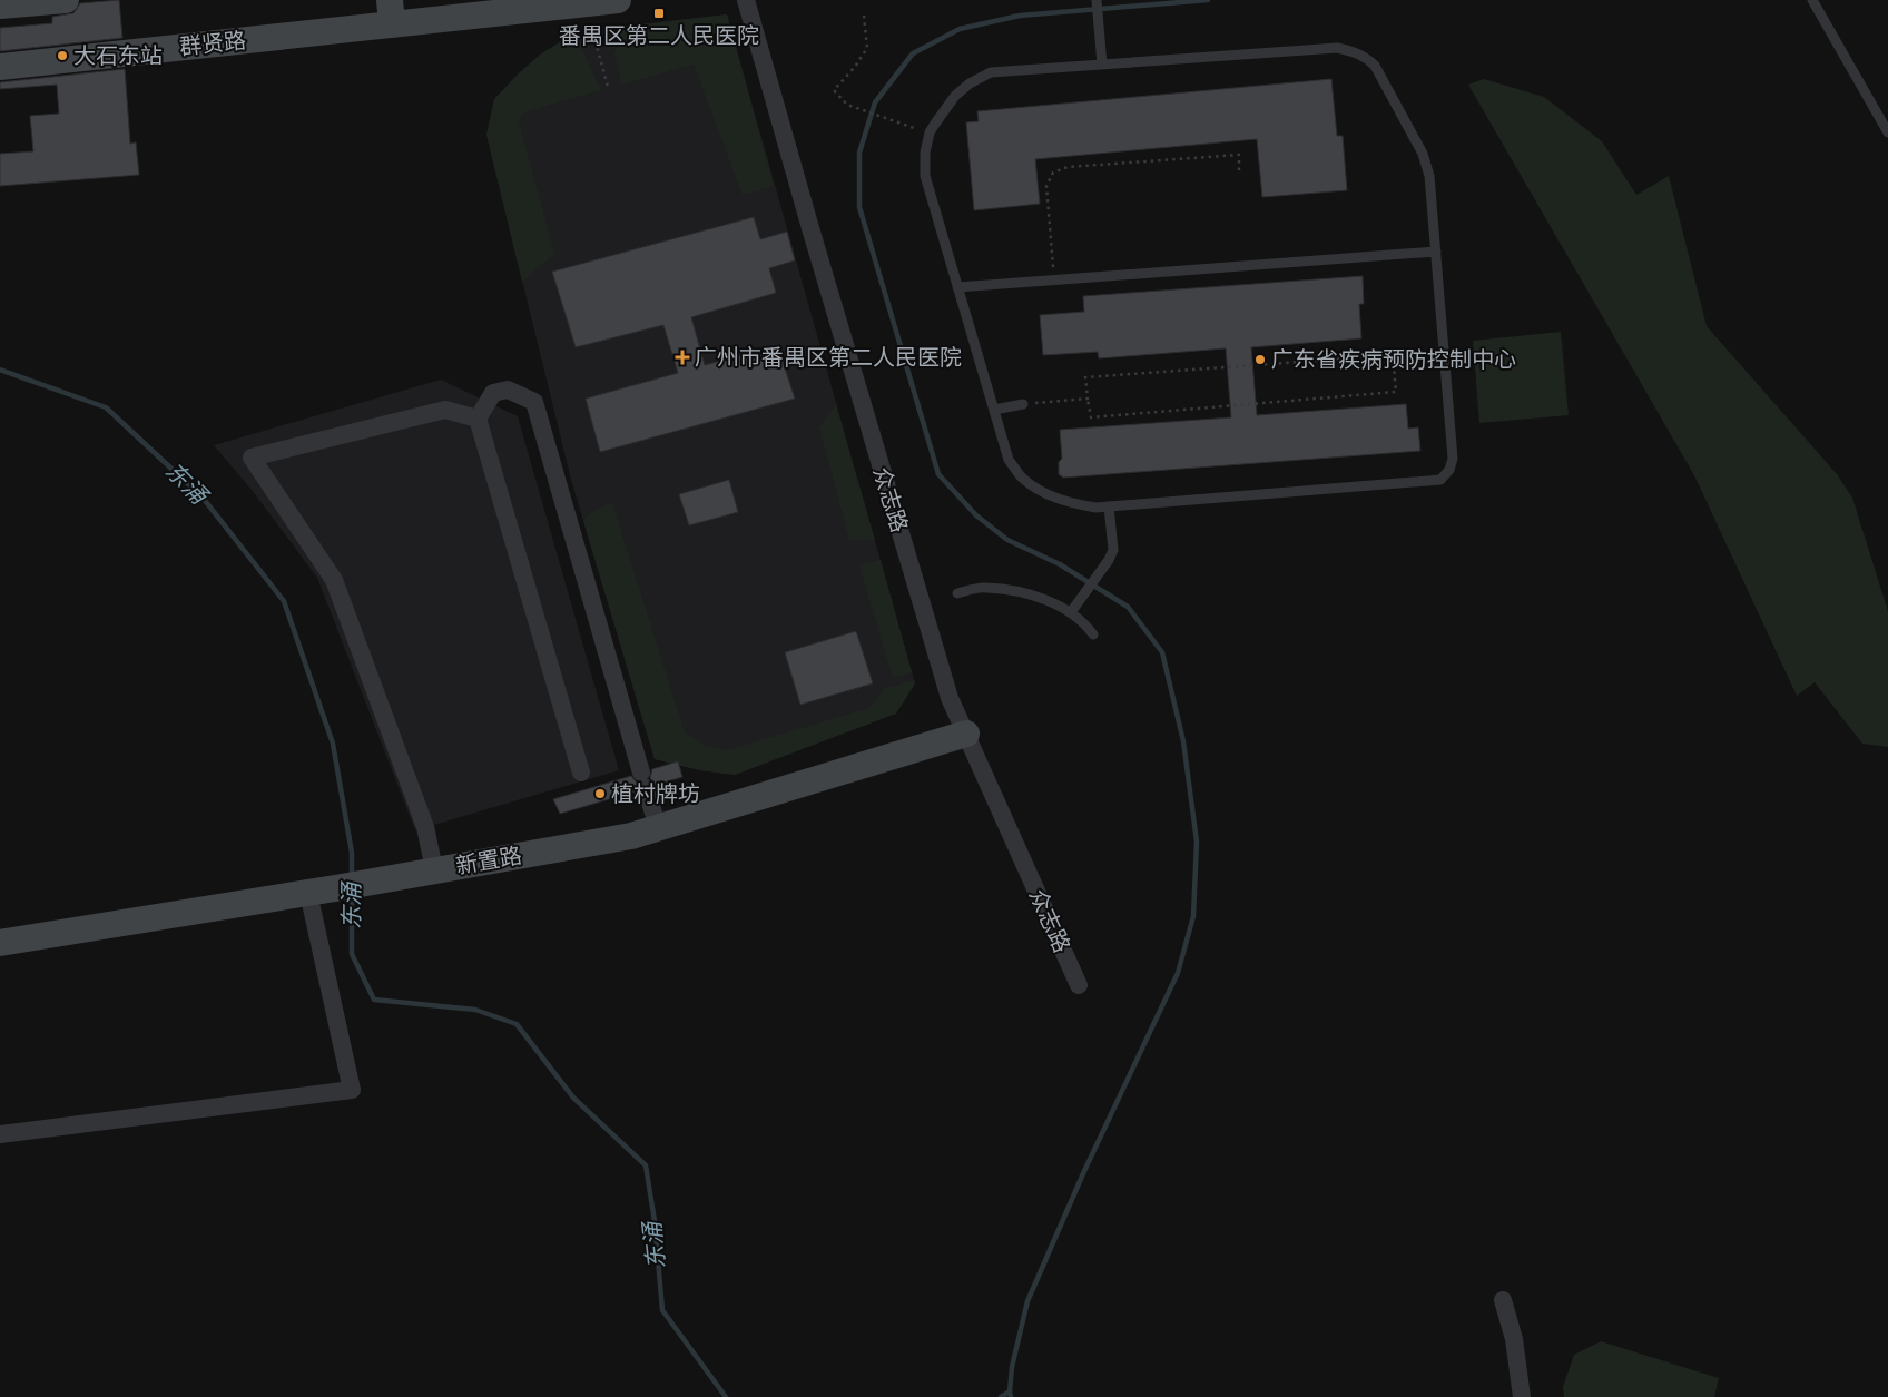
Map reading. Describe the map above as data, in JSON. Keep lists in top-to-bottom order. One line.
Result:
{"streets":{"street":["群贤路","众志路","新置路"]},"crossings":[["众志路","新置路"]],"water":["东涌"],"places":{"transit":["番禺区第二人民医院"],"other":["大石东站","广东省疾病预防控制中心","植村牌坊"],"health":["广州市番禺区第二人民医院"]}}
